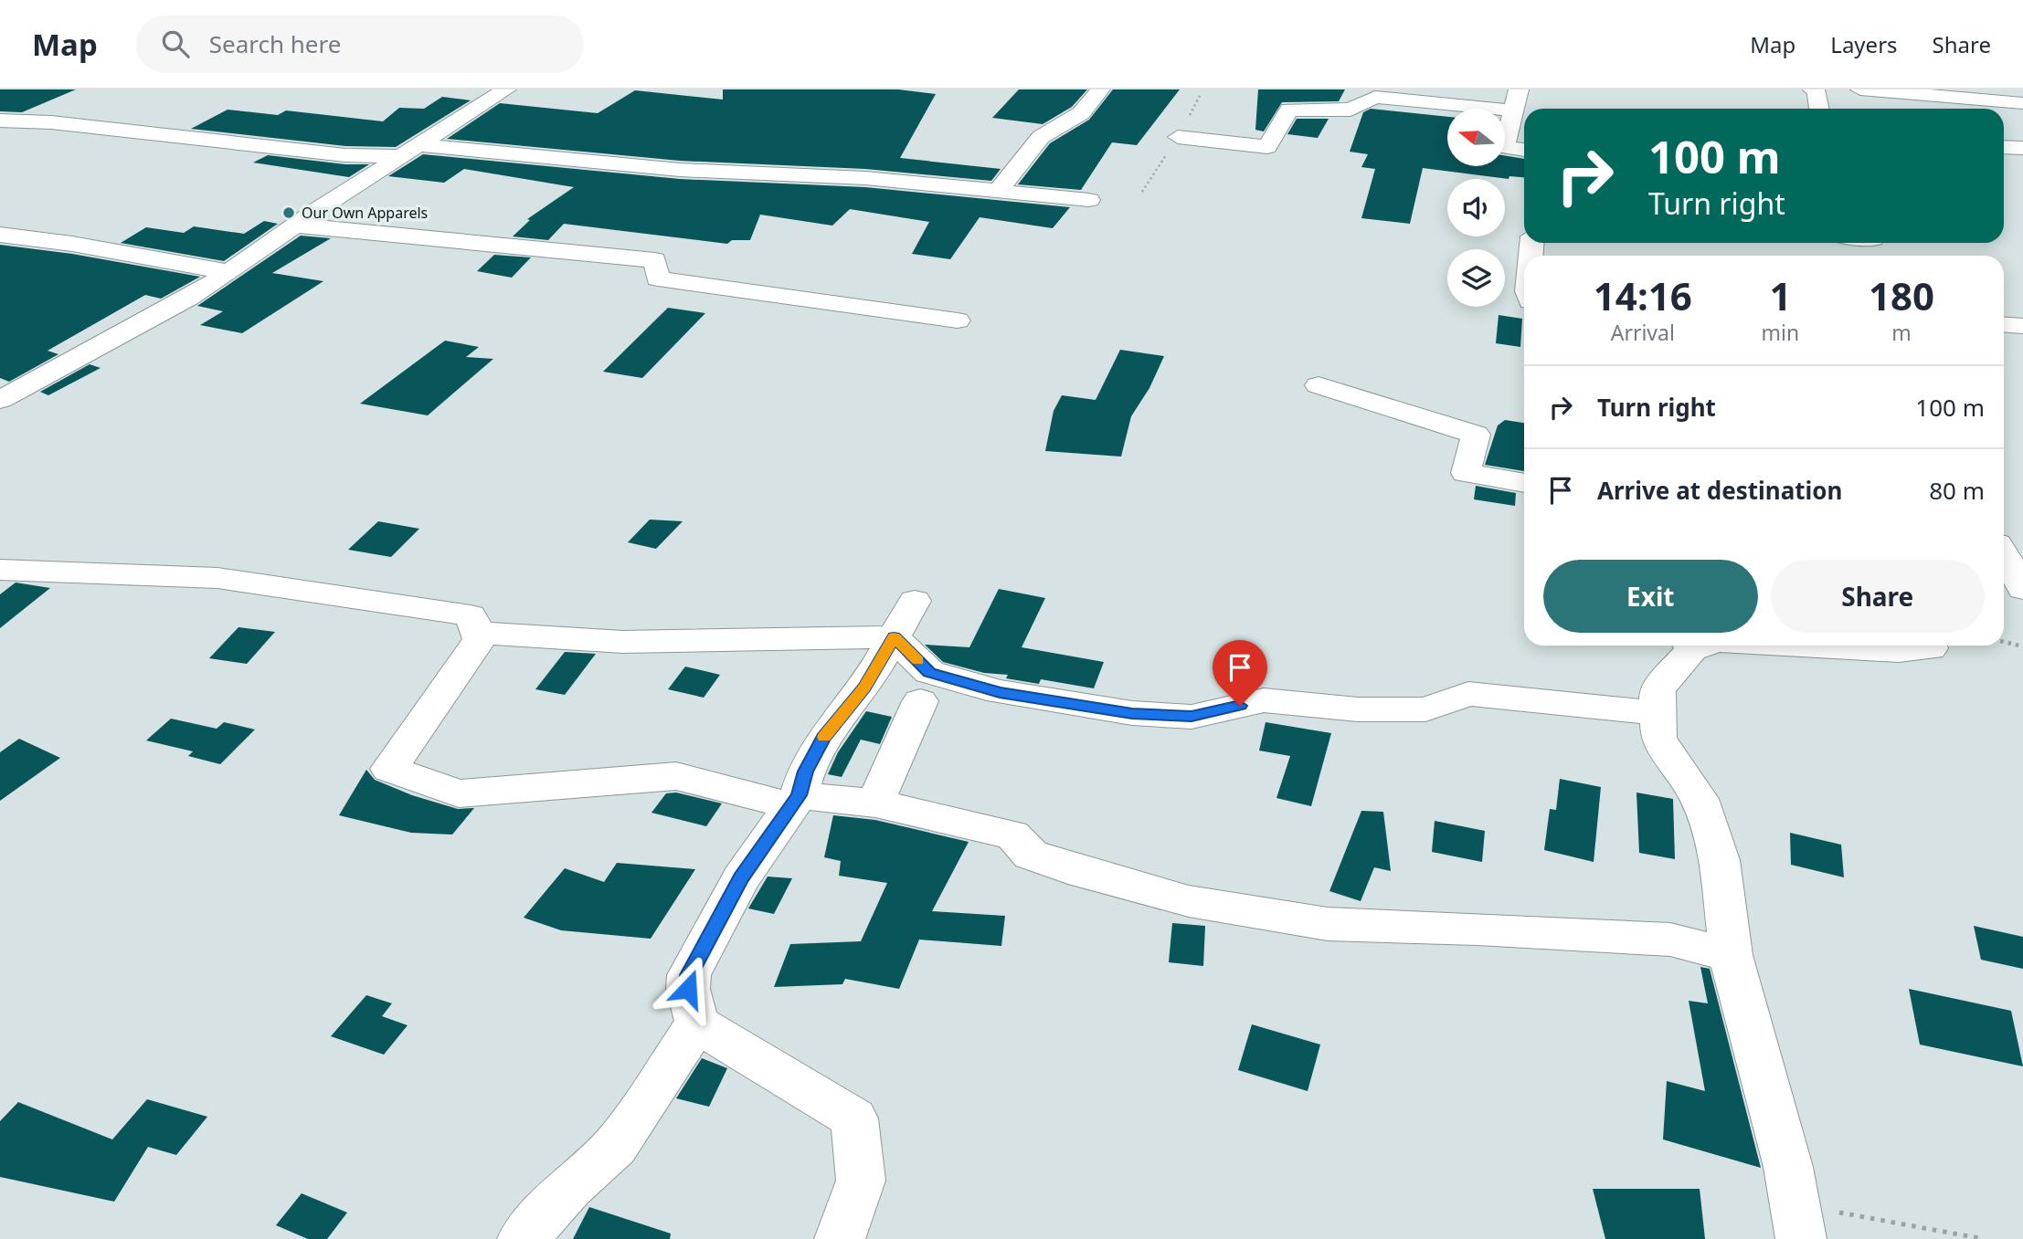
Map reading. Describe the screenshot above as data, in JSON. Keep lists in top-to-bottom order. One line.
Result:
{"places":["Our Own Apparels"],"north":"left","page":{"header":"Map","search":"Search here","nav":["Map","Layers","Share"],"turn":["100 m","Turn right"],"eta":["14:16","Arrival","1","min","180","m"],"list":[{"name":"Turn right","value":"100 m"},{"name":"Arrive at destination","value":"80 m"}],"buttons":["Exit","Share"]}}
